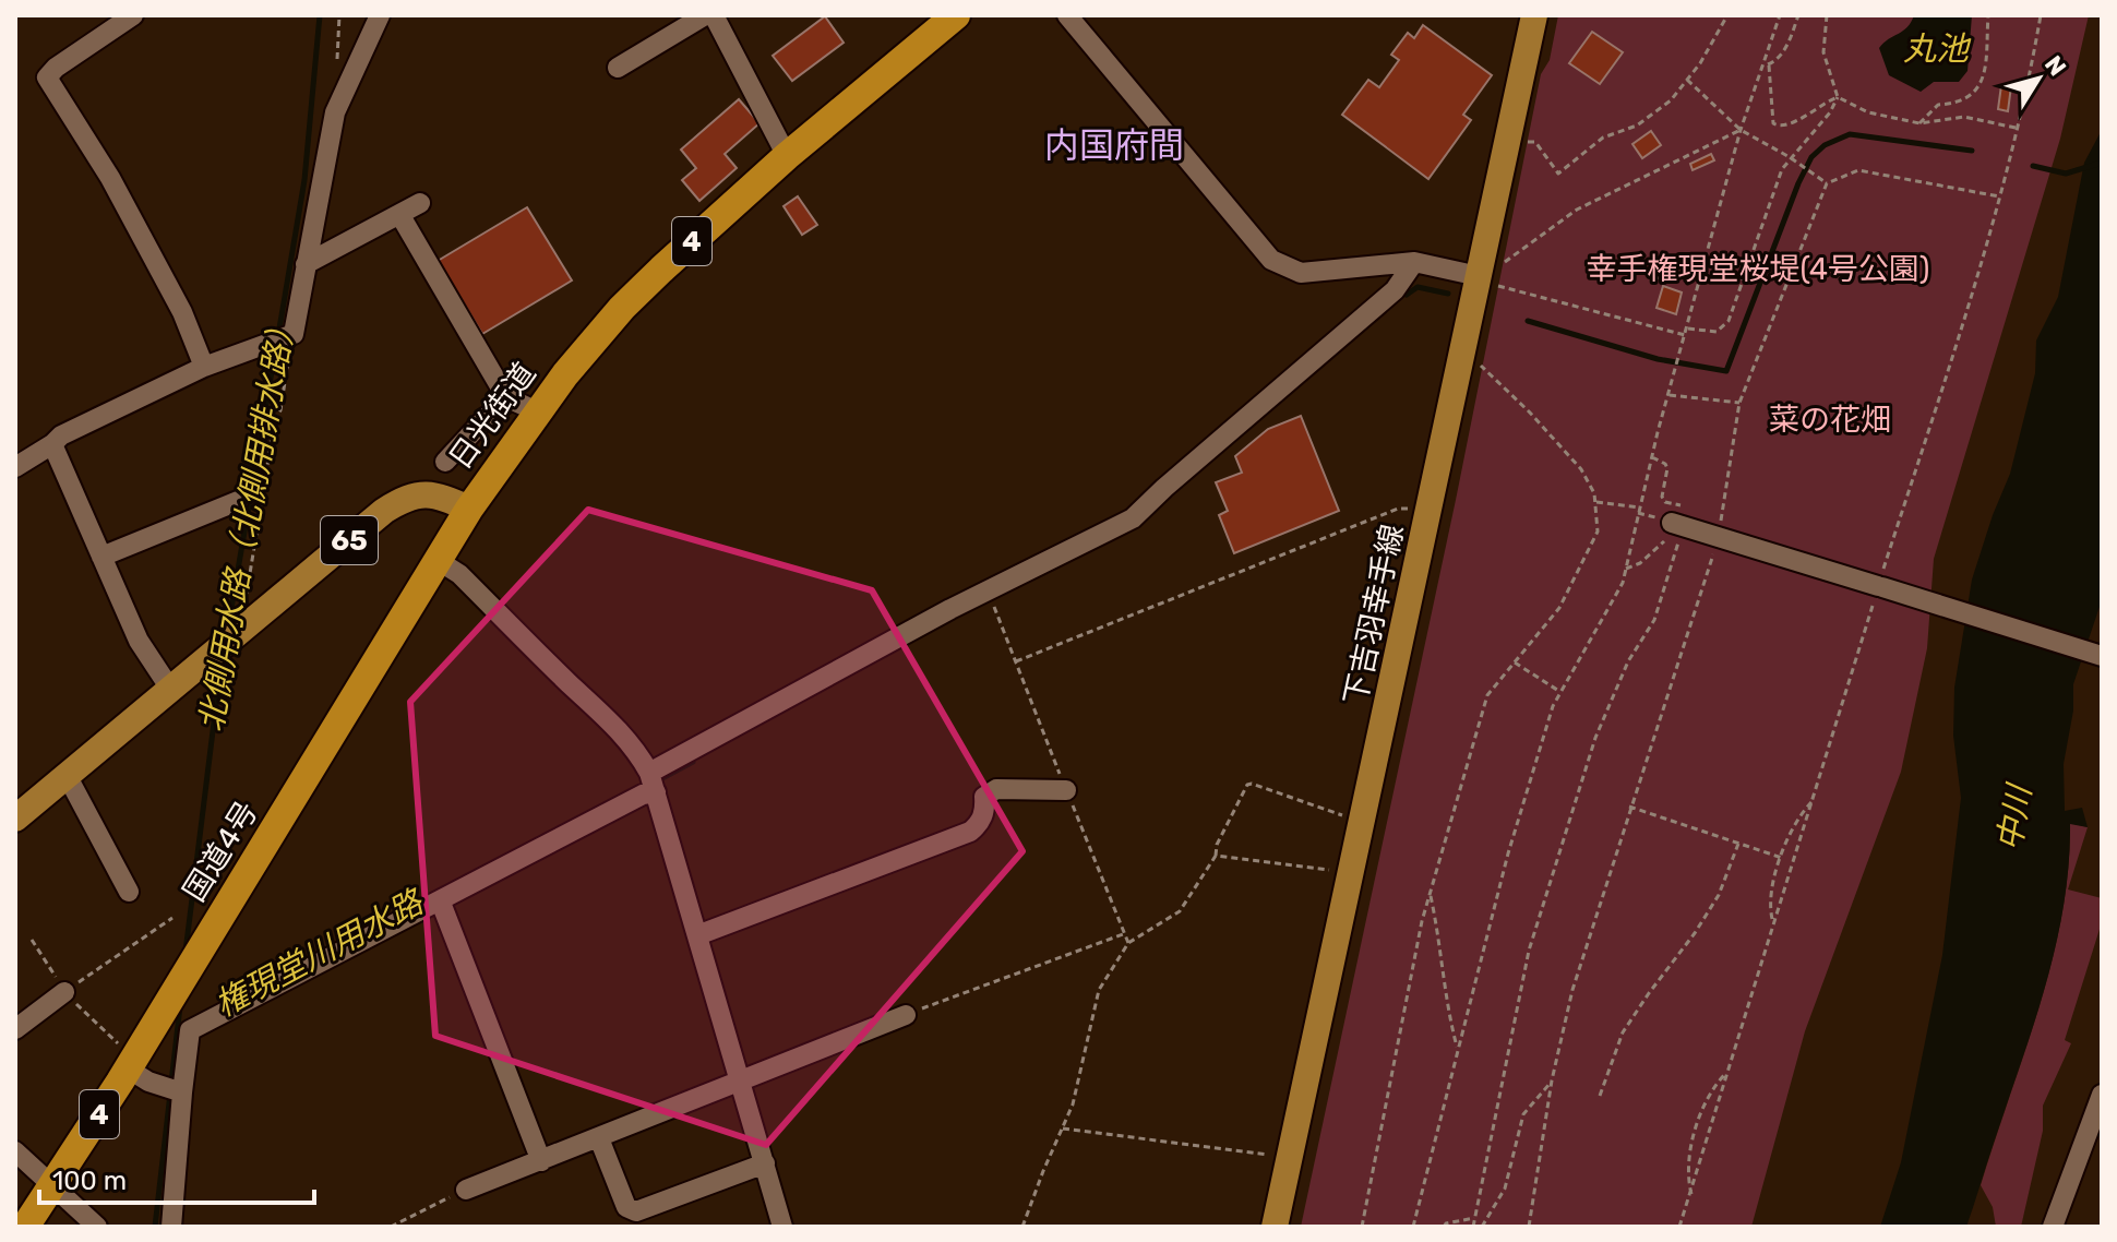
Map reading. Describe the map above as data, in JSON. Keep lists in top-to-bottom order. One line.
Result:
{"streets":{"highway":["4","日光街道","国道4号"],"main road":["65","下吉羽幸手線"]},"crossings":[["日光街道","国道4号"]],"districts":["内国府間"],"water":["丸池","北側用水路（北側用排水路）","中川","権現堂川用水路"],"parks":["幸手権現堂桜堤(4号公園)","菜の花畑"],"scale_bar":"100 m","north":"top right"}
